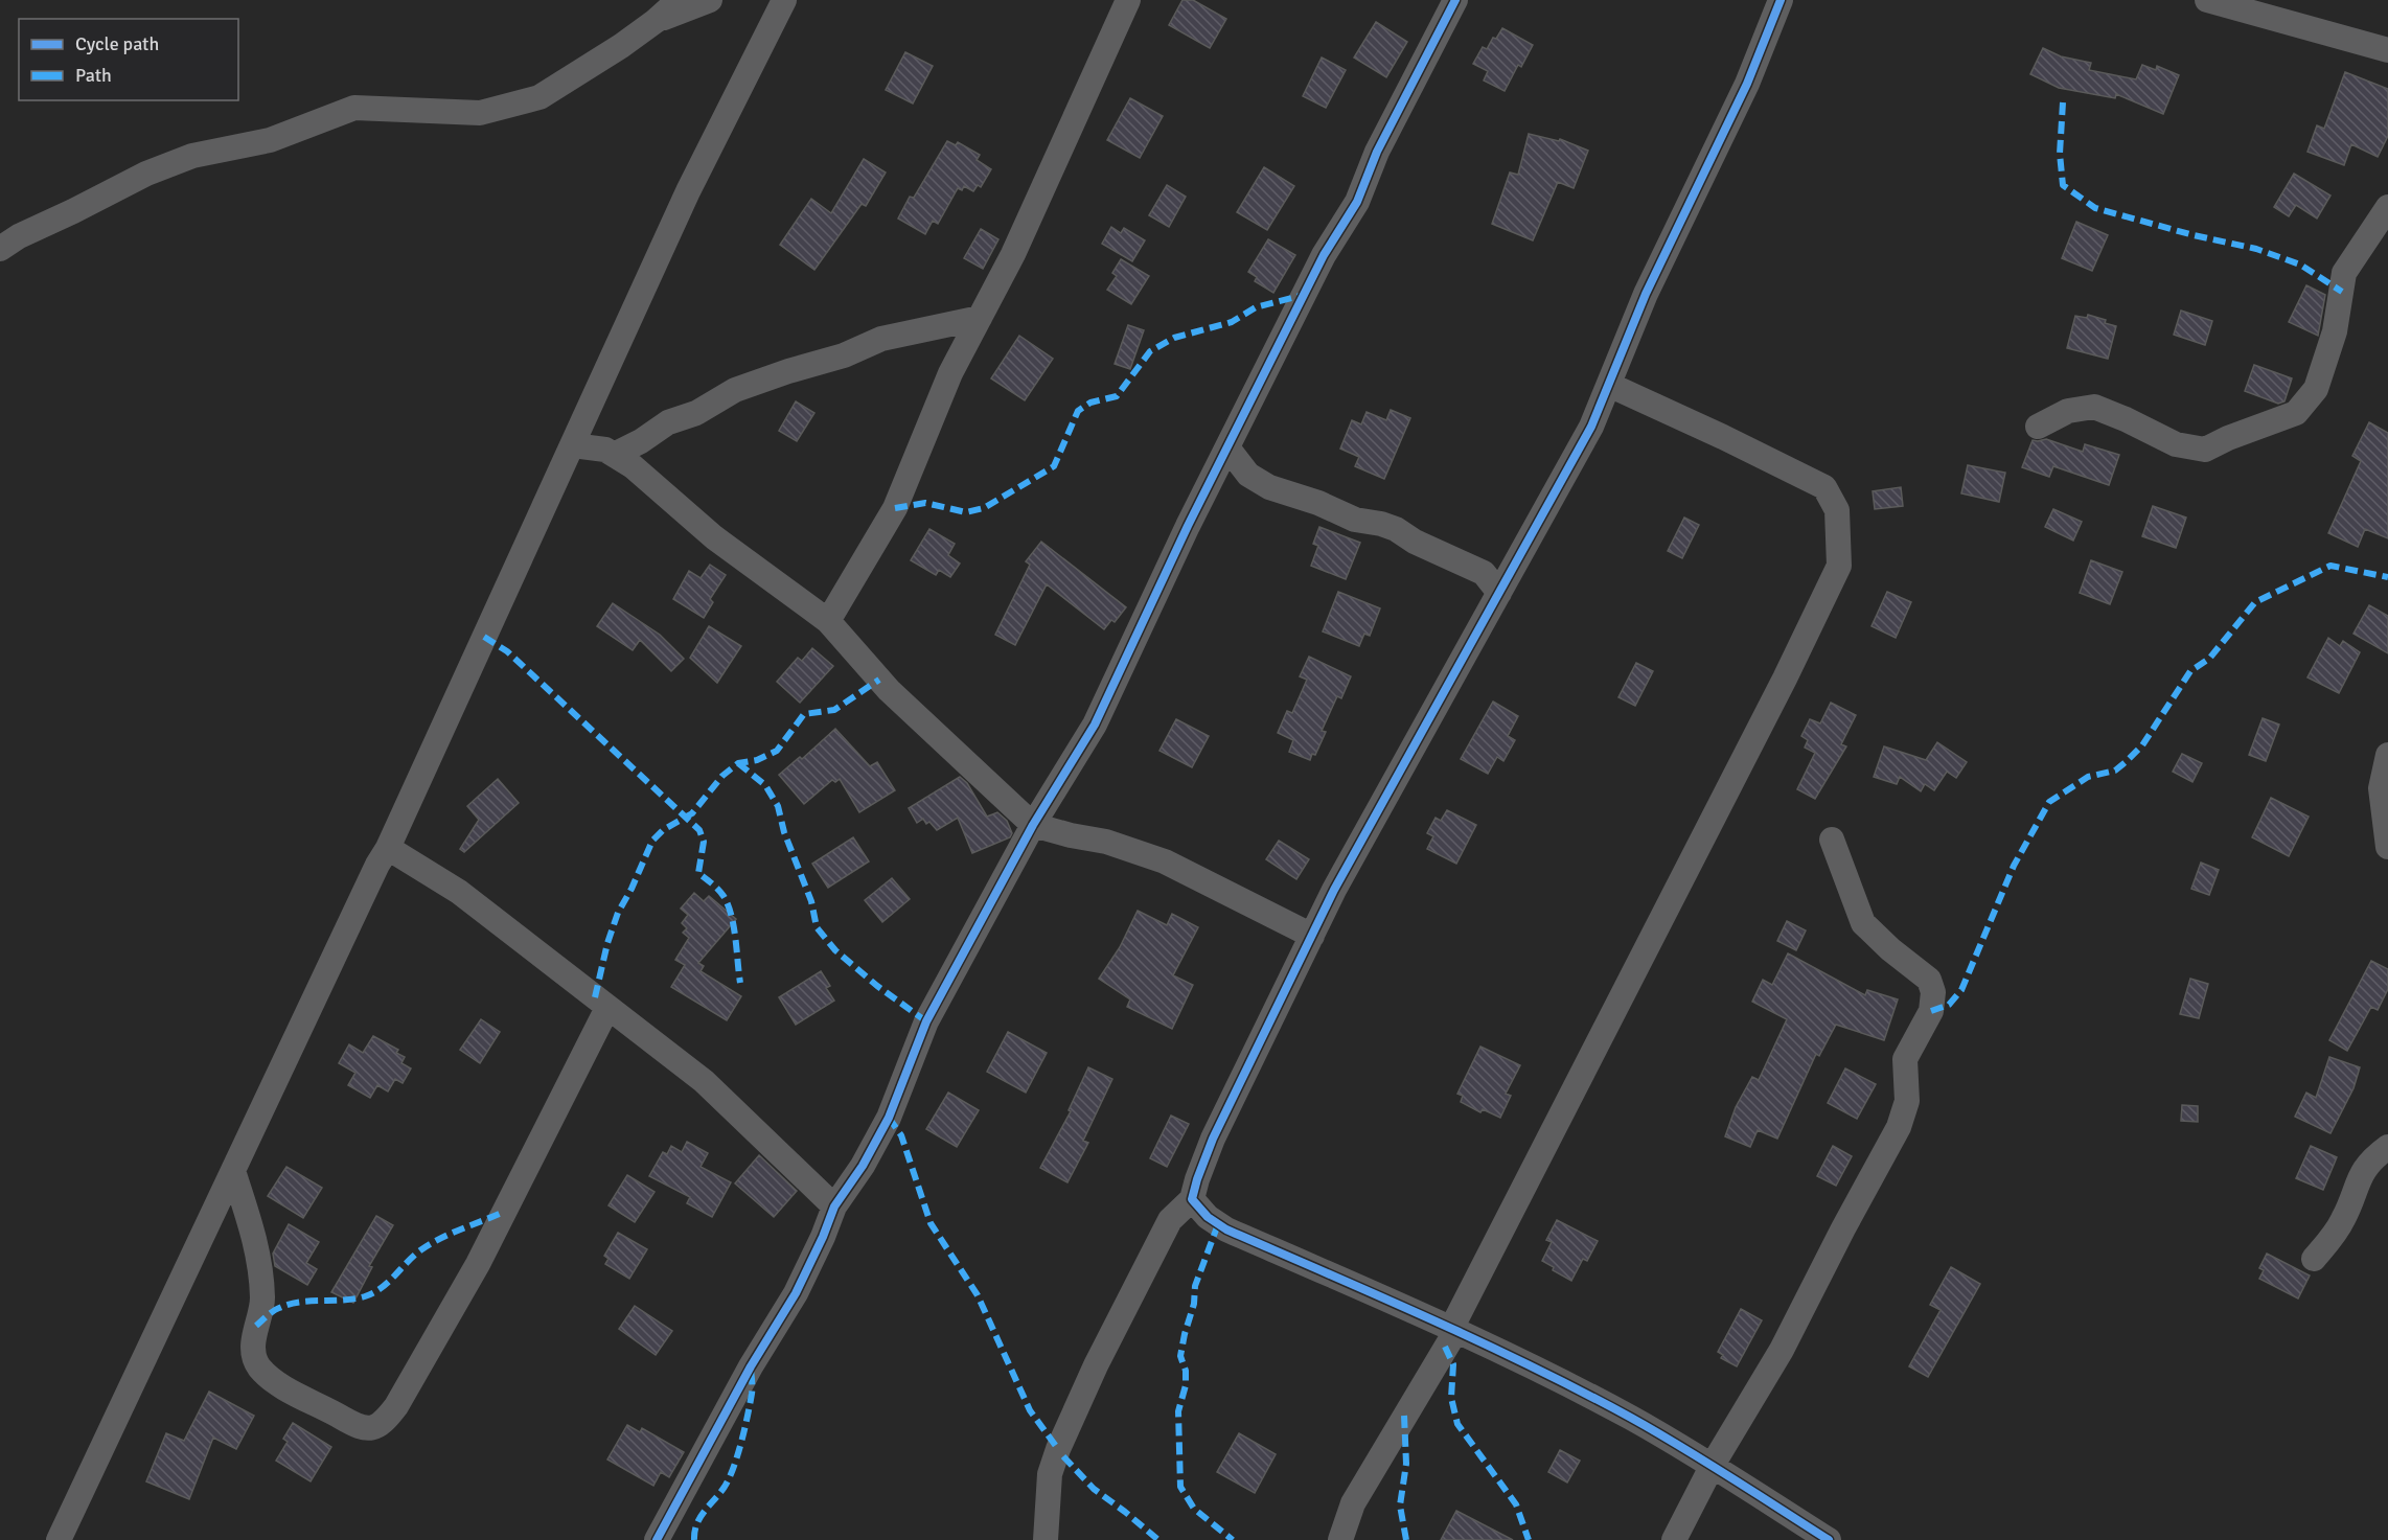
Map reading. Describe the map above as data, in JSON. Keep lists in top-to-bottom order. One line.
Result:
{"legend":["Cycle path","Path"]}
